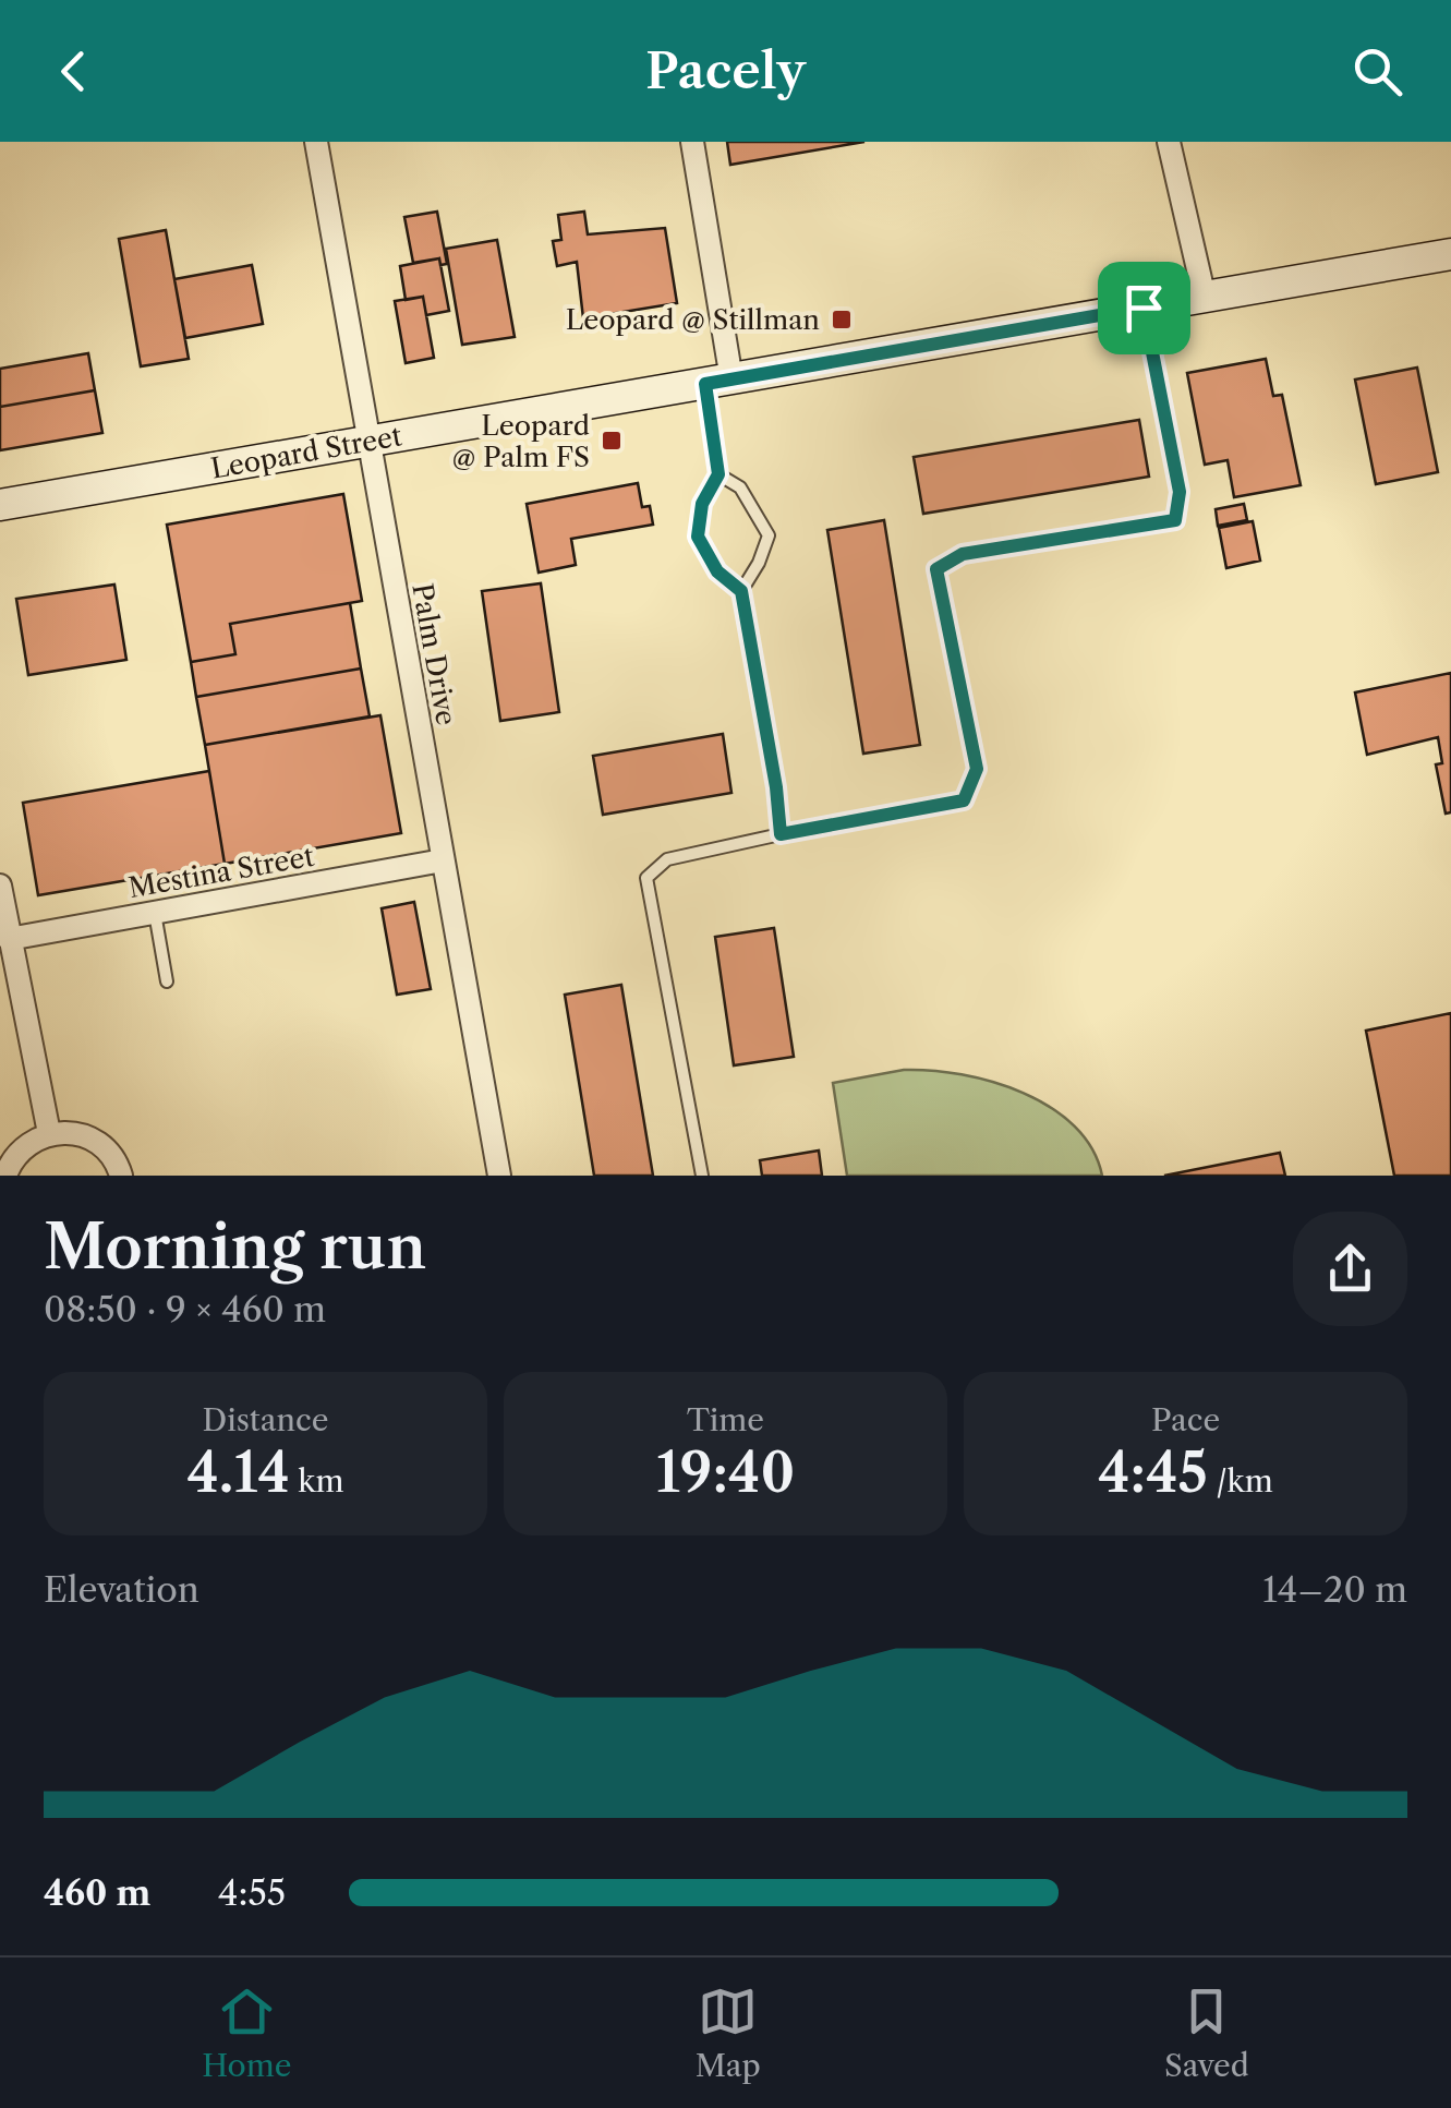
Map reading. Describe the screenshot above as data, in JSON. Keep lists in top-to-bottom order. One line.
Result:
{"streets":{"main road":["Leopard Street"],"street":["Palm Drive","Mestina Street"]},"crossings":[["Leopard Street","Palm Drive"],["Palm Drive","Mestina Street"]],"places":{"transit":["Leopard @ Stillman","Leopard @ Palm FS"]},"page":{"header":"Pacely","heading":["Morning run","08:50 · 9 × 460 m"],"stats":[["Distance","4.14 km"],["Time","19:40"],["Pace","4:45 /km"]],"chart":["Elevation","14–20 m"],"list":[{"name":"460 m","note":"4:55"}],"tabs":["Home","Map","Saved"]}}
